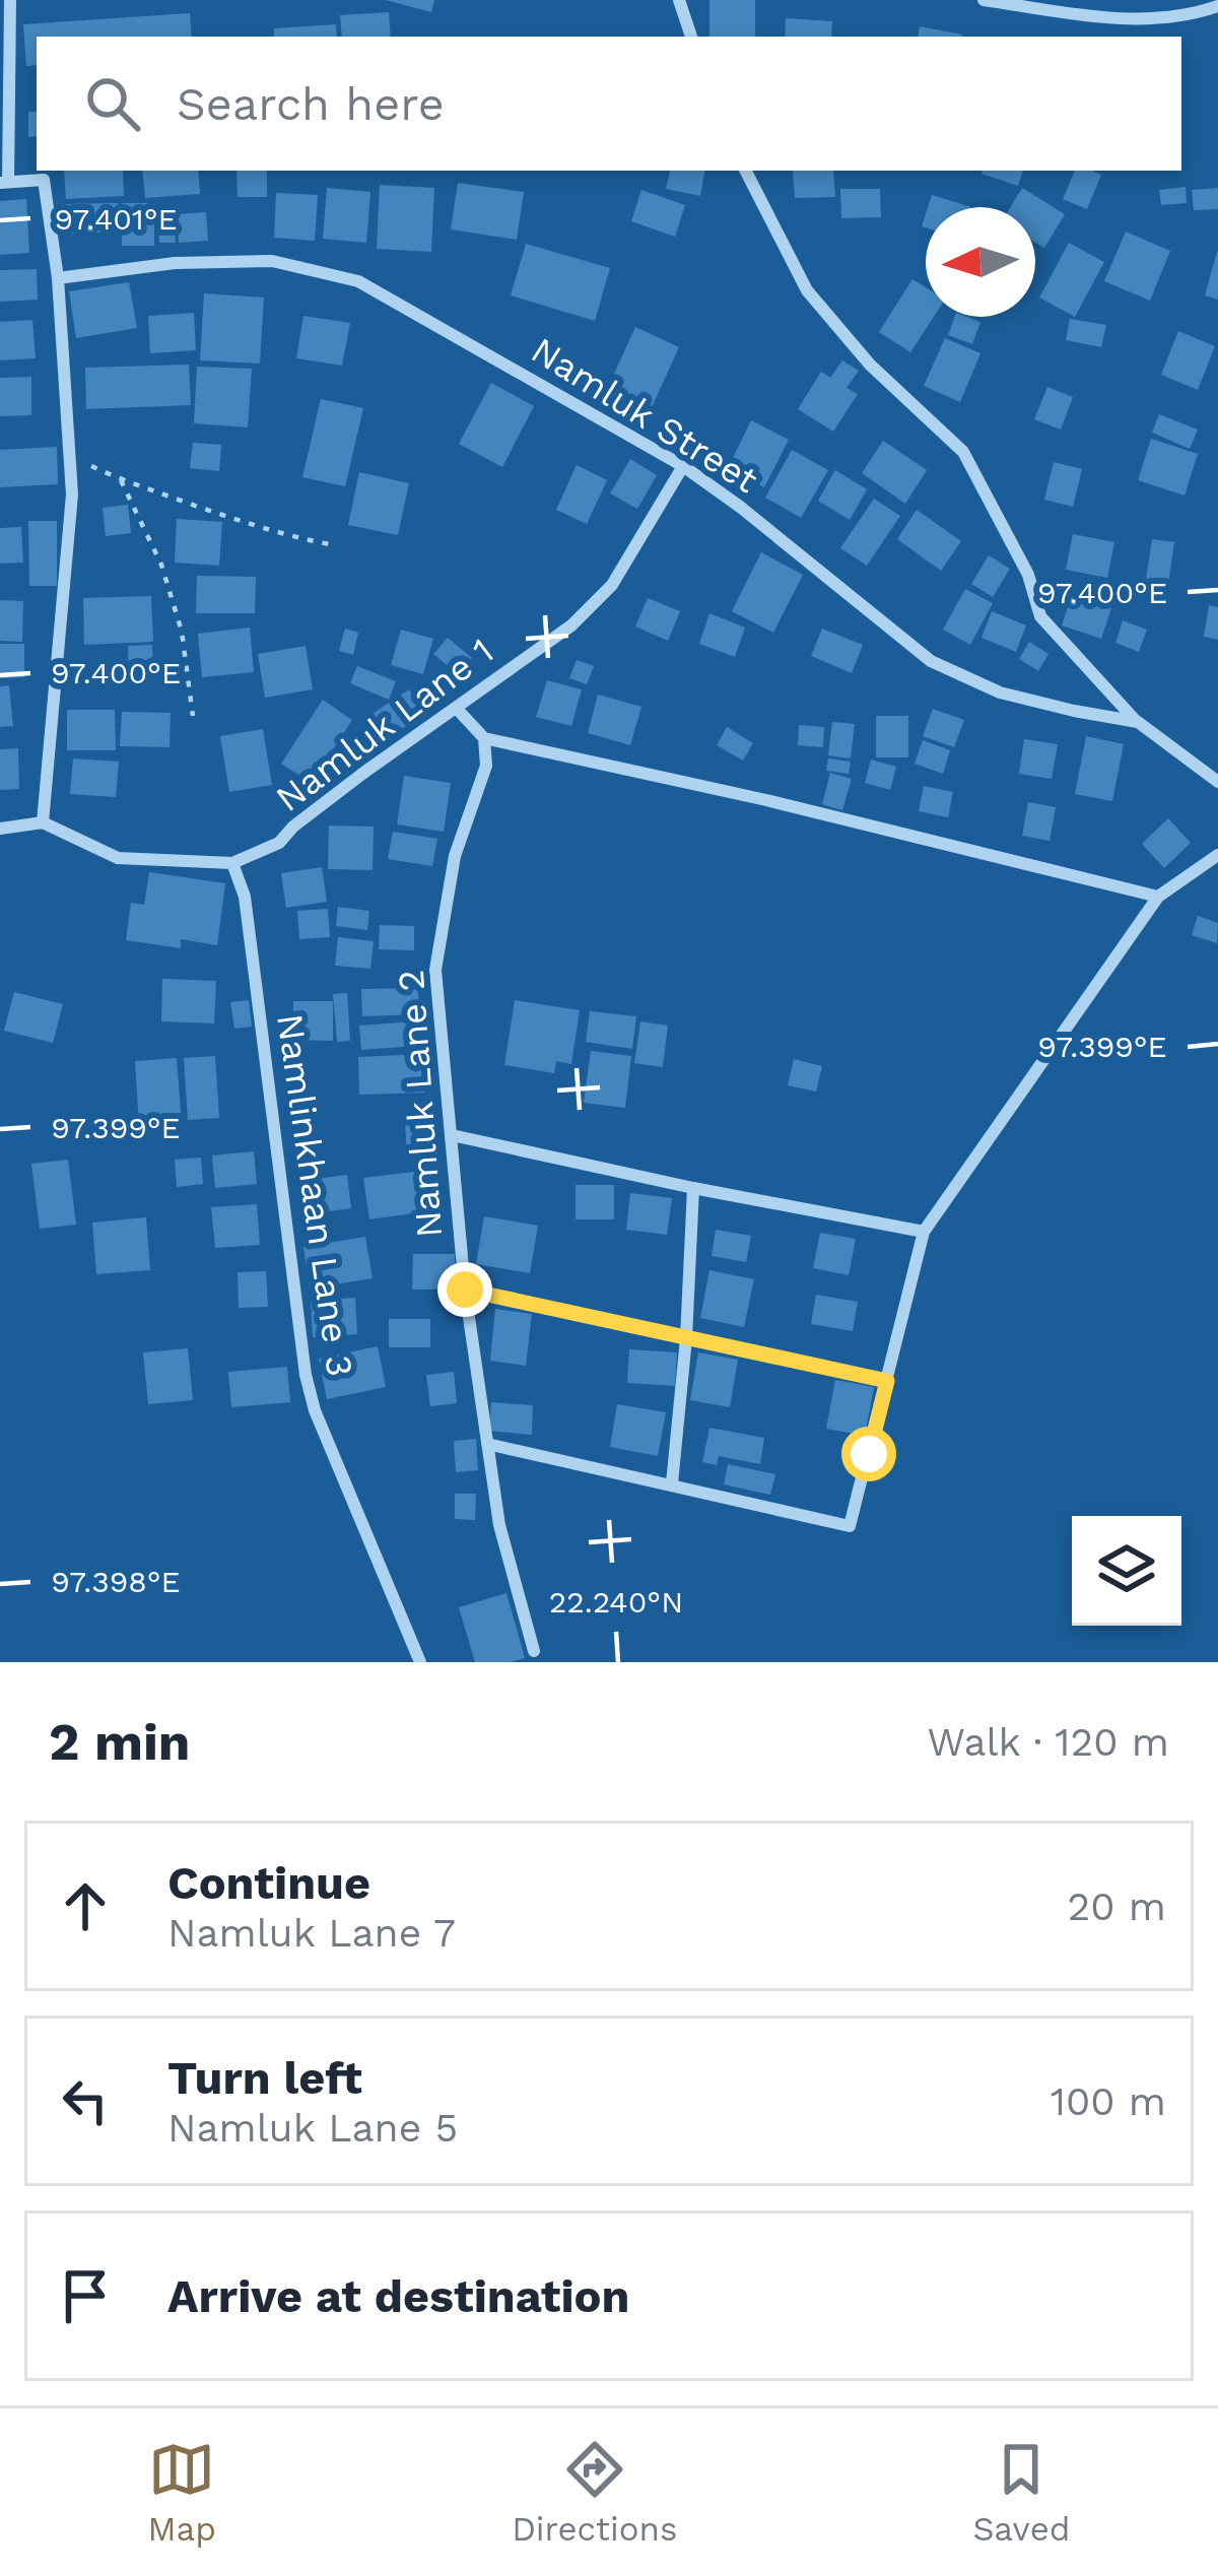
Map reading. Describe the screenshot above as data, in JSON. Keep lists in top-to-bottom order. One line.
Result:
{"streets":{"street":["Namluk Street","Namluk Lane 1","Namluk Lane 2","Namlinkhaan Lane 3"]},"crossings":[["Namluk Street","Namluk Lane 1"],["Namluk Lane 1","Namlinkhaan Lane 3"]],"north":"left","page":{"search":"Search here","heading":["2 min","Walk · 120 m"],"list":[["Continue","Namluk Lane 7","20 m"],["Turn left","Namluk Lane 5","100 m"],"Arrive at destination"],"nav":["Map","Directions","Saved"]},"coordinates":["97.401°E","97.400°E","97.399°E","97.398°E","22.240°N"]}
